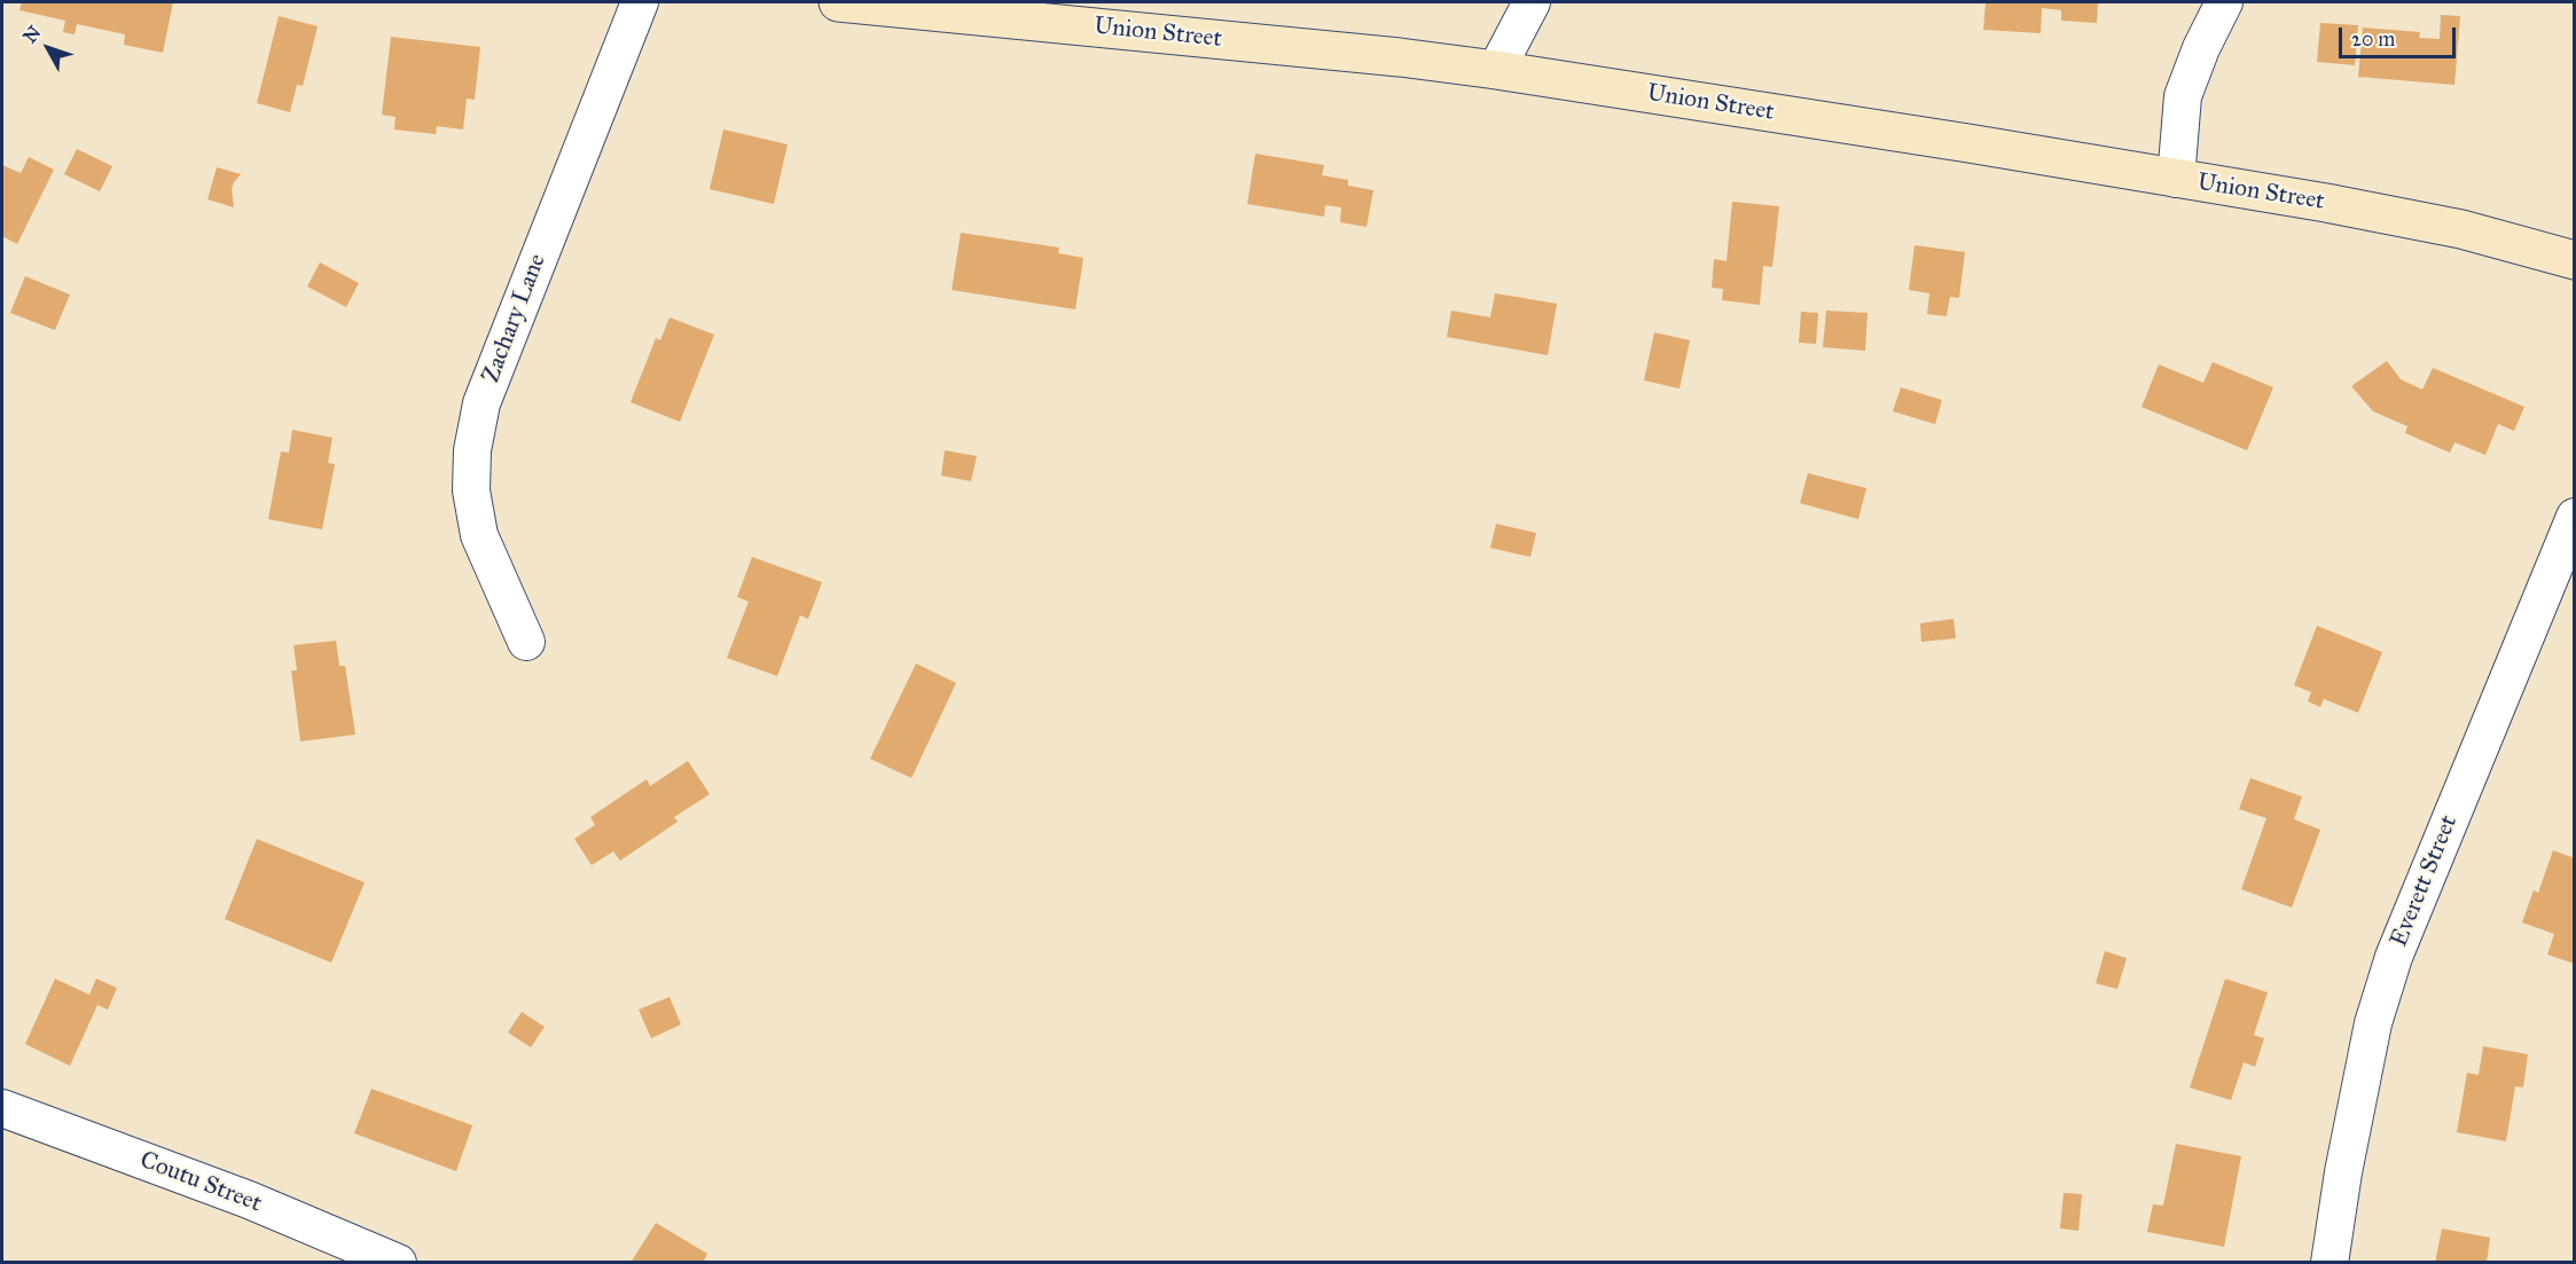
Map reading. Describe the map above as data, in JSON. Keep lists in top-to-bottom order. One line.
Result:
{"streets":{"main road":["Union Street"],"street":["Zachary Lane","Everett Street","Coutu Street"]},"scale_bar":"20 m","north":"top left"}
